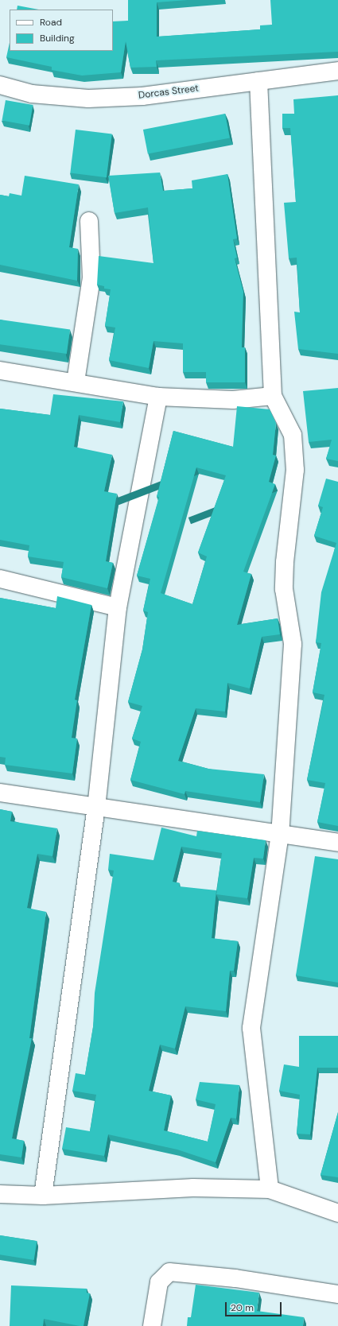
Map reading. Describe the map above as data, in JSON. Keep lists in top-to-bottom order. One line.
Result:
{"streets":{"street":["Dorcas Street"]},"legend":["Road","Building"],"scale_bar":"20 m"}
